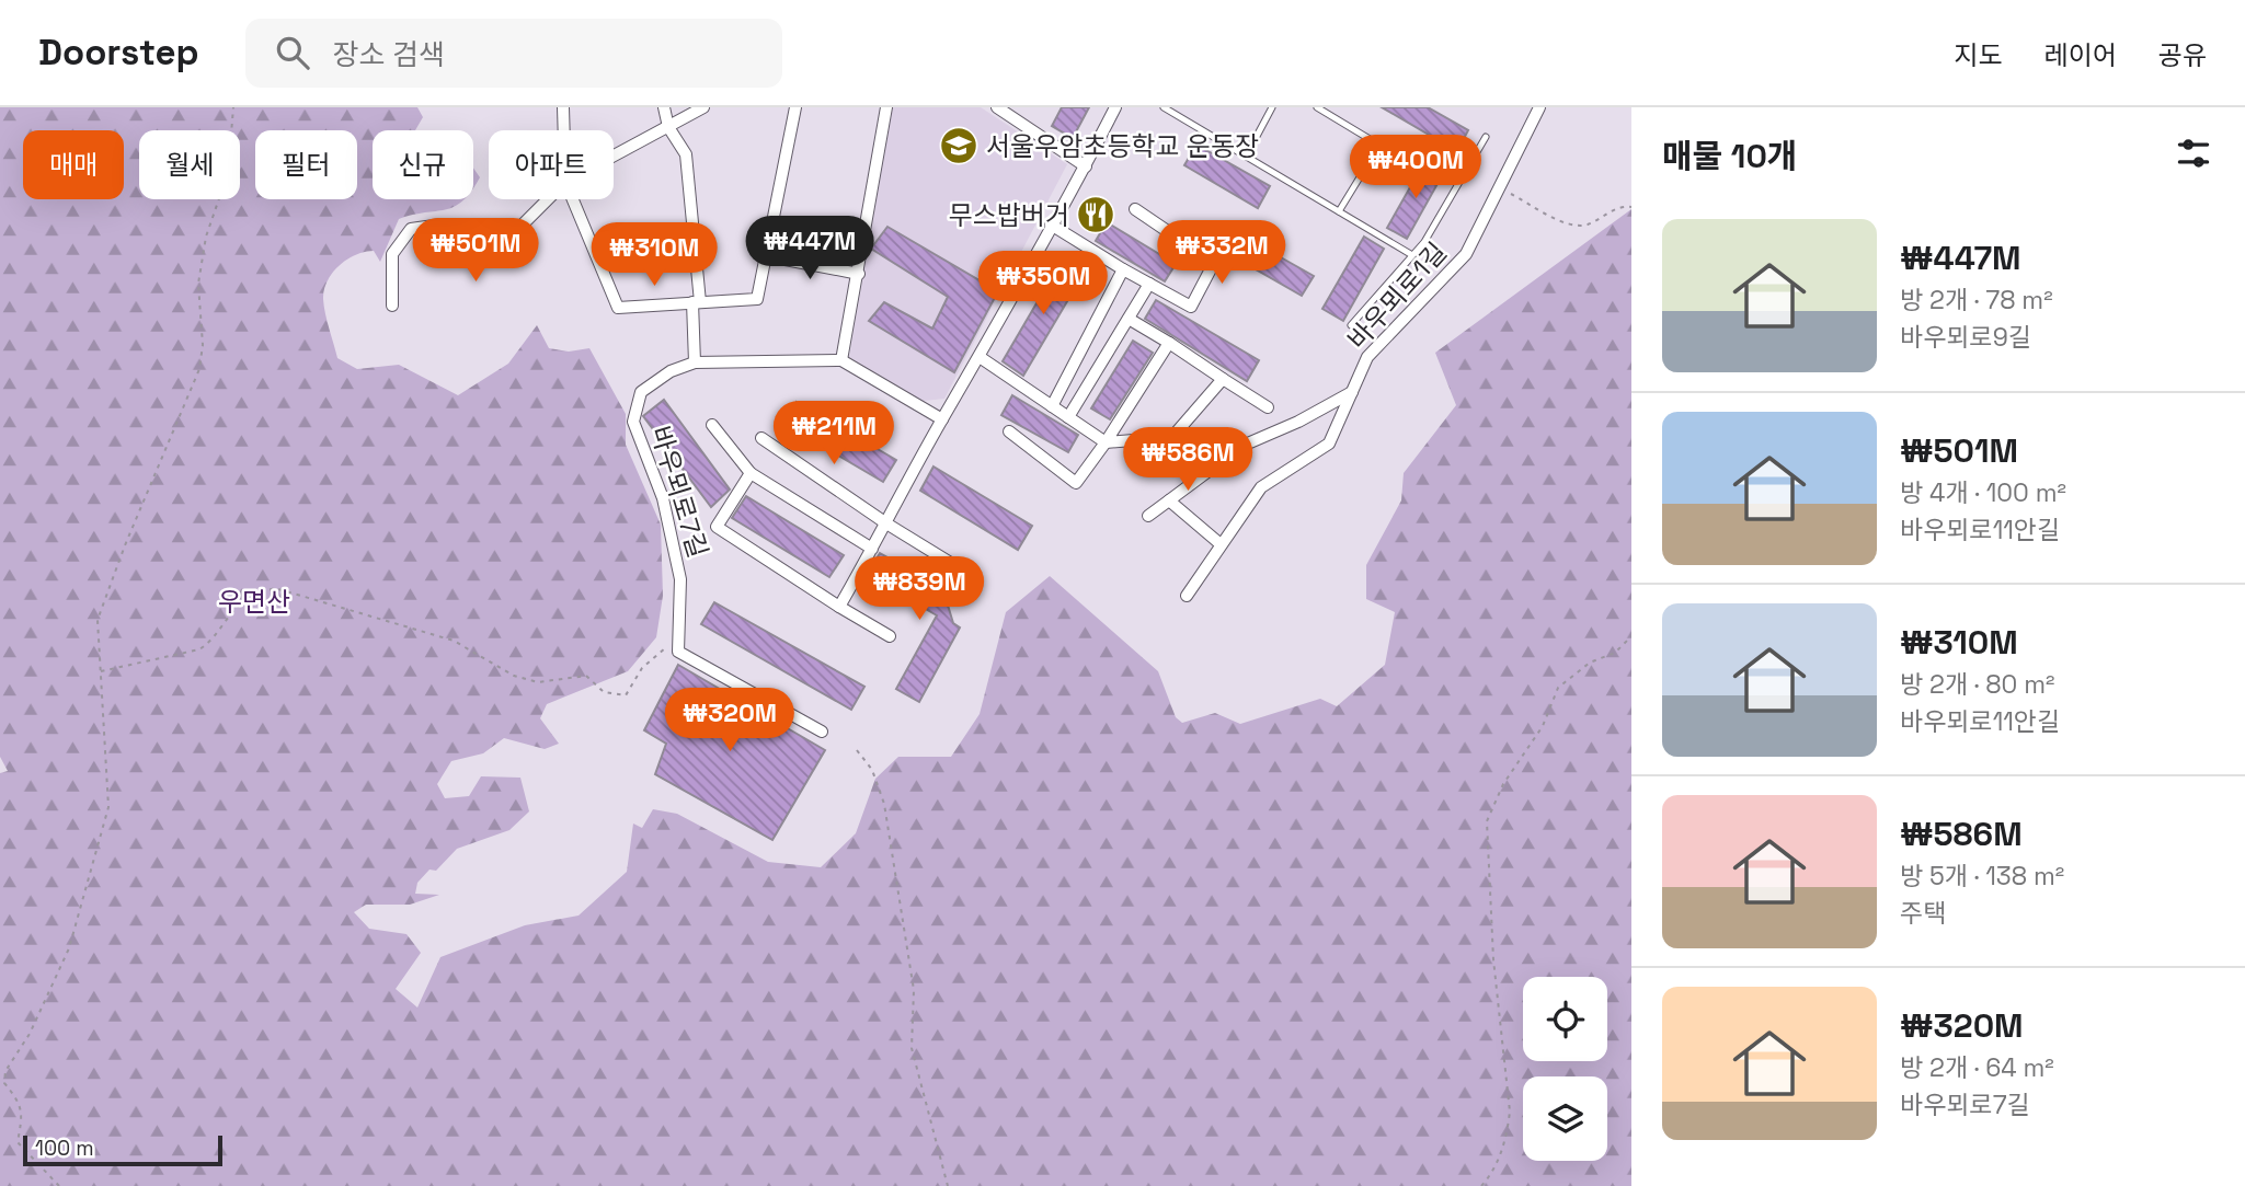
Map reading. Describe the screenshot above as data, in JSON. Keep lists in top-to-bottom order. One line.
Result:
{"streets":{"street":["바우뫼로1길","바우뫼로7길"]},"parks":["우면산"],"places":{"school or university":["서울우암초등학교 운동장"],"restaurant":["무스밥버거"]},"scale_bar":"100 m","page":{"header":"Doorstep","search":"장소 검색","nav":["지도","레이어","공유"],"heading":"매물 10개","chip":["매매","월세","필터","신규","아파트"],"price":["₩400M","₩447M","₩501M","₩332M","₩310M","₩350M","₩211M","₩586M","₩839M","₩320M"],"list":[{"name":"₩447M","note":"방 2개 · 78 m² · 바우뫼로9길"},{"name":"₩501M","note":"방 4개 · 100 m² · 바우뫼로11안길"},{"name":"₩310M","note":"방 2개 · 80 m² · 바우뫼로11안길"},{"name":"₩586M","note":"방 5개 · 138 m² · 주택"},{"name":"₩320M","note":"방 2개 · 64 m² · 바우뫼로7길"}],"scale":"100 m"}}
